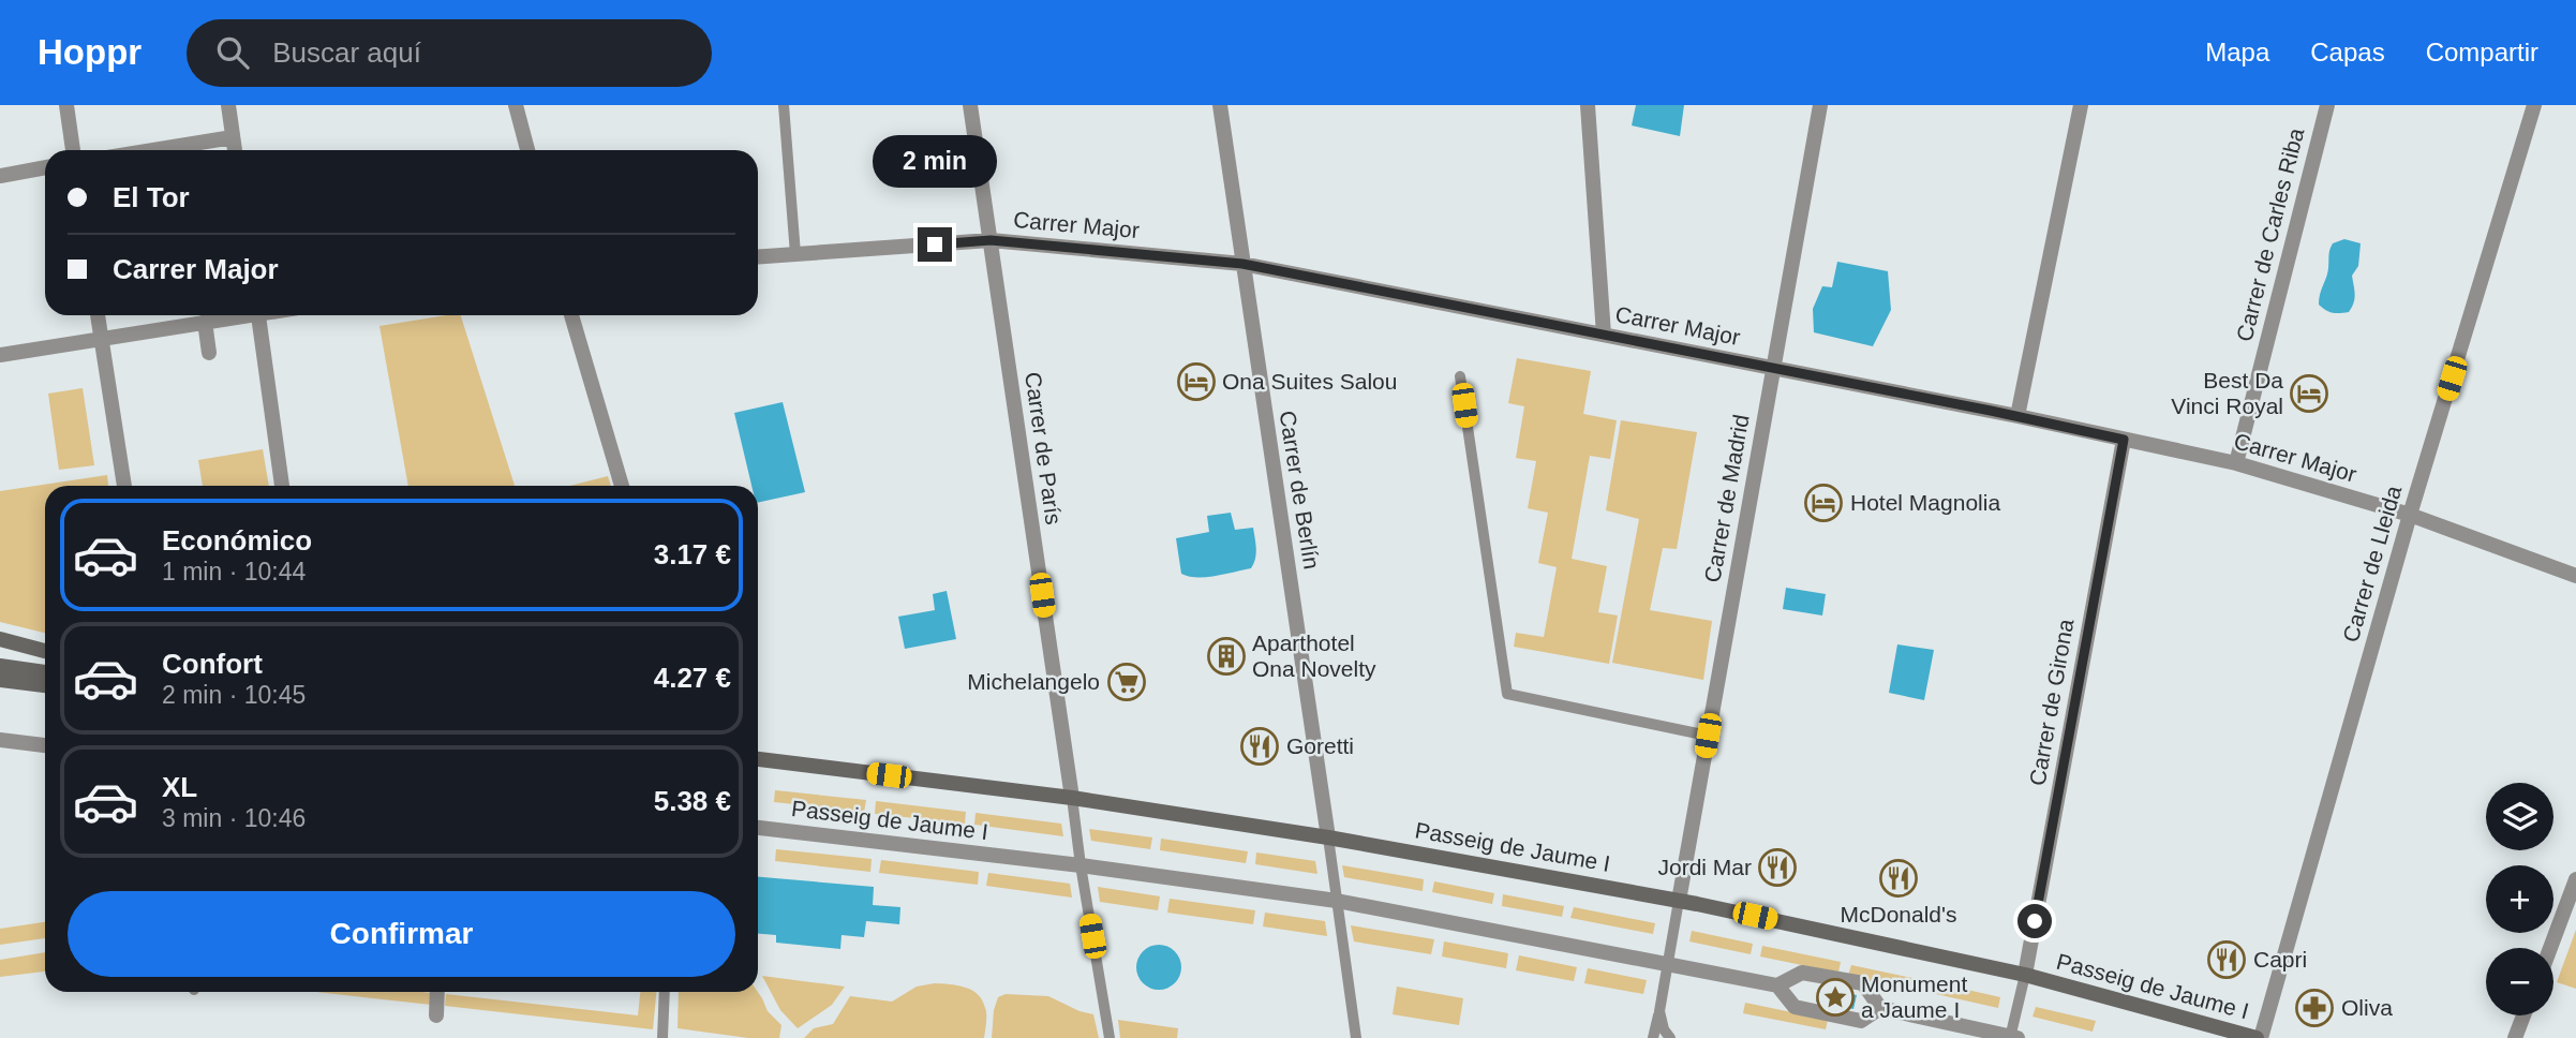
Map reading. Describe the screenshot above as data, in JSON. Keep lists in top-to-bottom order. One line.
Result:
{"streets":{"street":["Carrer Major","Carrer de Carles Riba","Carrer de París","Carrer de Berlín","Carrer de Madrid","Carrer de Lleida","Carrer de Girona","Passeig de Jaume I"]},"crossings":[["Carrer Major","Carrer de Carles Riba"],["Carrer Major","Carrer de París"],["Carrer Major","Carrer de Berlín"],["Carrer Major","Carrer de Madrid"],["Carrer Major","Carrer de Lleida"],["Carrer Major","Carrer de Girona"],["Carrer de París","Passeig de Jaume I"],["Carrer de Berlín","Passeig de Jaume I"],["Carrer de Madrid","Passeig de Jaume I"],["Carrer de Lleida","Passeig de Jaume I"],["Carrer de Girona","Passeig de Jaume I"]],"places":{"hotel":["Ona Suites Salou","Best Da Vinci Royal","Hotel Magnolia"],"building":["Aparthotel Ona Novelty"],"supermarket":["Michelangelo"],"restaurant":["Goretti","Jordi Mar","McDonald's","Capri"],"place":["Monument a Jaume I"],"pharmacy":["Oliva"]},"page":{"header":"Hoppr","search":"Buscar aquí","nav":["Mapa","Capas","Compartir"],"bubble":"2 min","banner":["El Tor","Carrer Major"],"list":[{"name":"Económico","note":"1 min · 10:44","value":"3.17 €"},{"name":"Confort","note":"2 min · 10:45","value":"4.27 €"},{"name":"XL","note":"3 min · 10:46","value":"5.38 €"}],"map_buttons":["+","−"],"buttons":"Confirmar"}}
